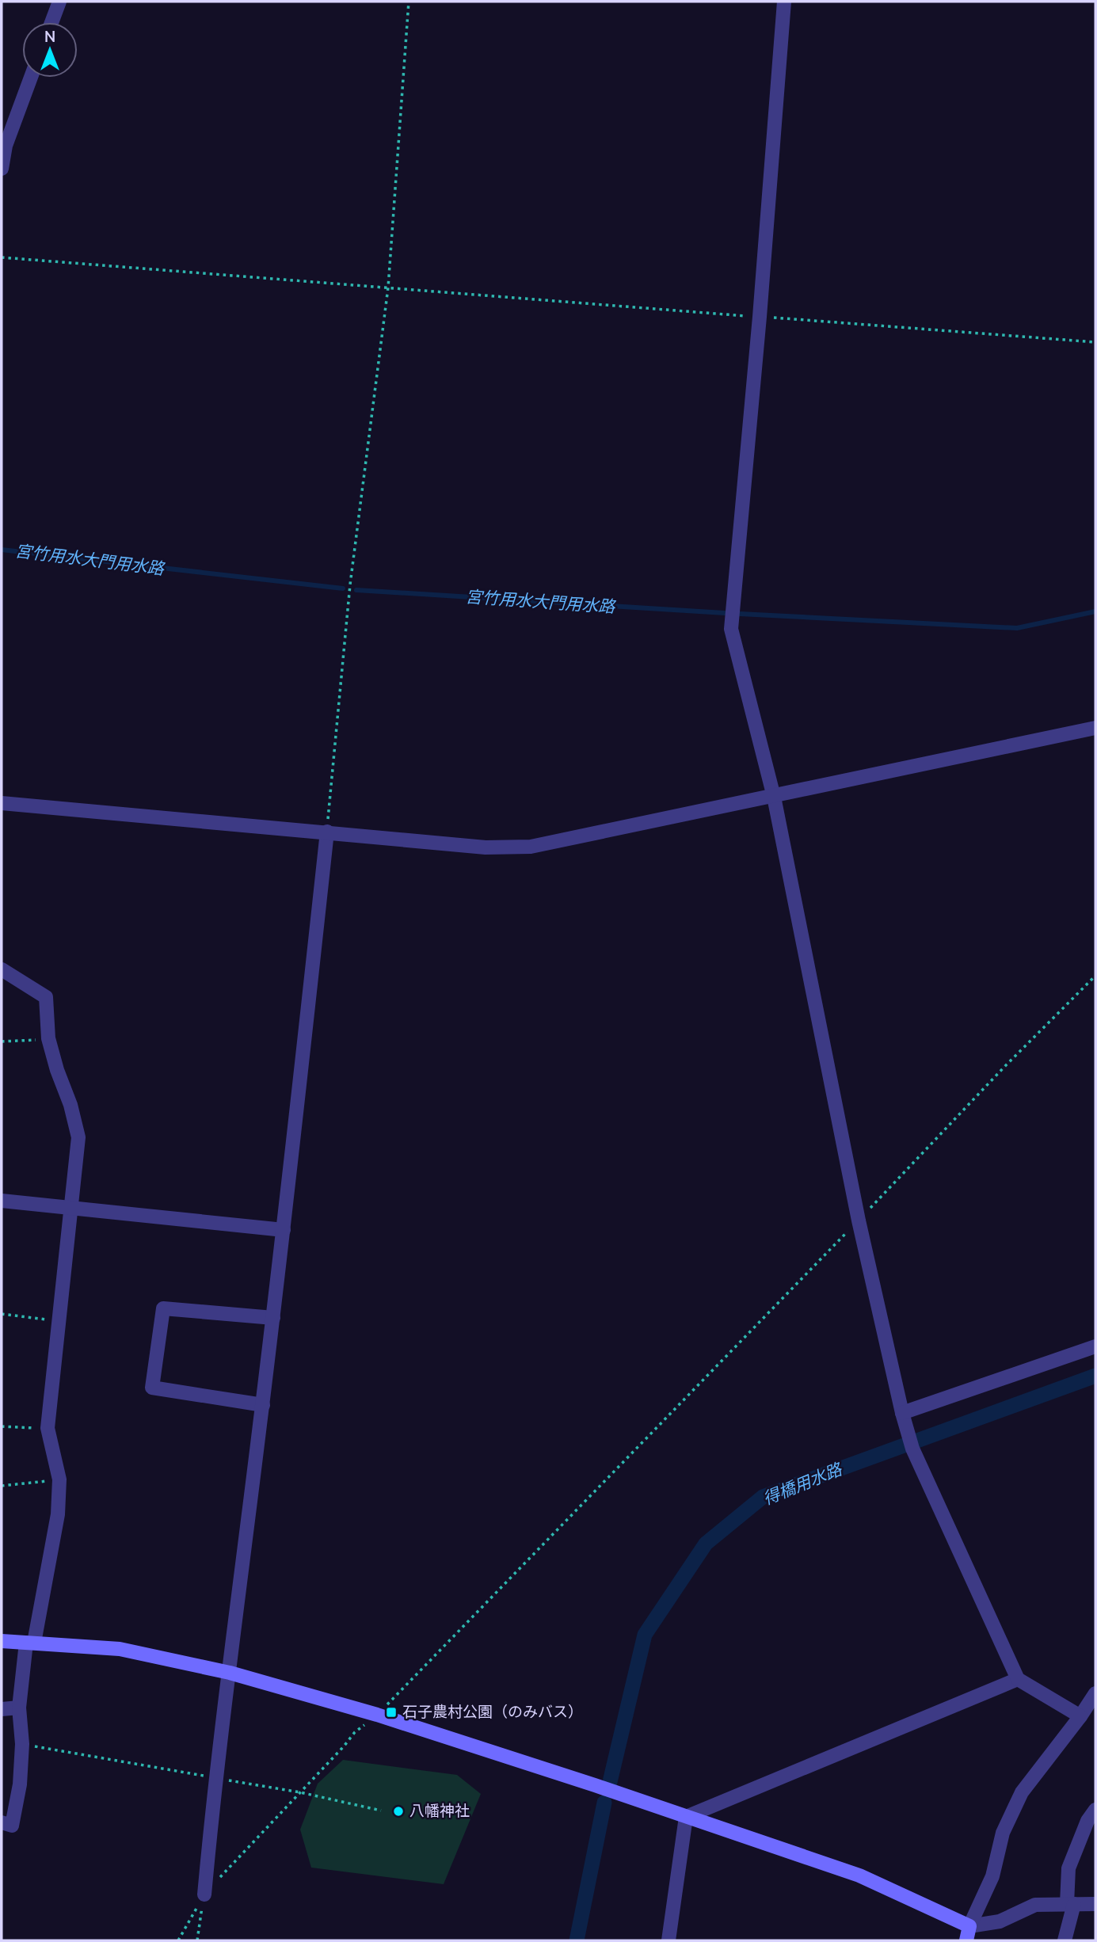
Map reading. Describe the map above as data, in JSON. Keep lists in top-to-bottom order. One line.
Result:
{"water":["宮竹用水大門用水路","得橋用水路"],"places":{"transit":["石子農村公園（のみバス）"],"other":["八幡神社"]},"north":"top"}
